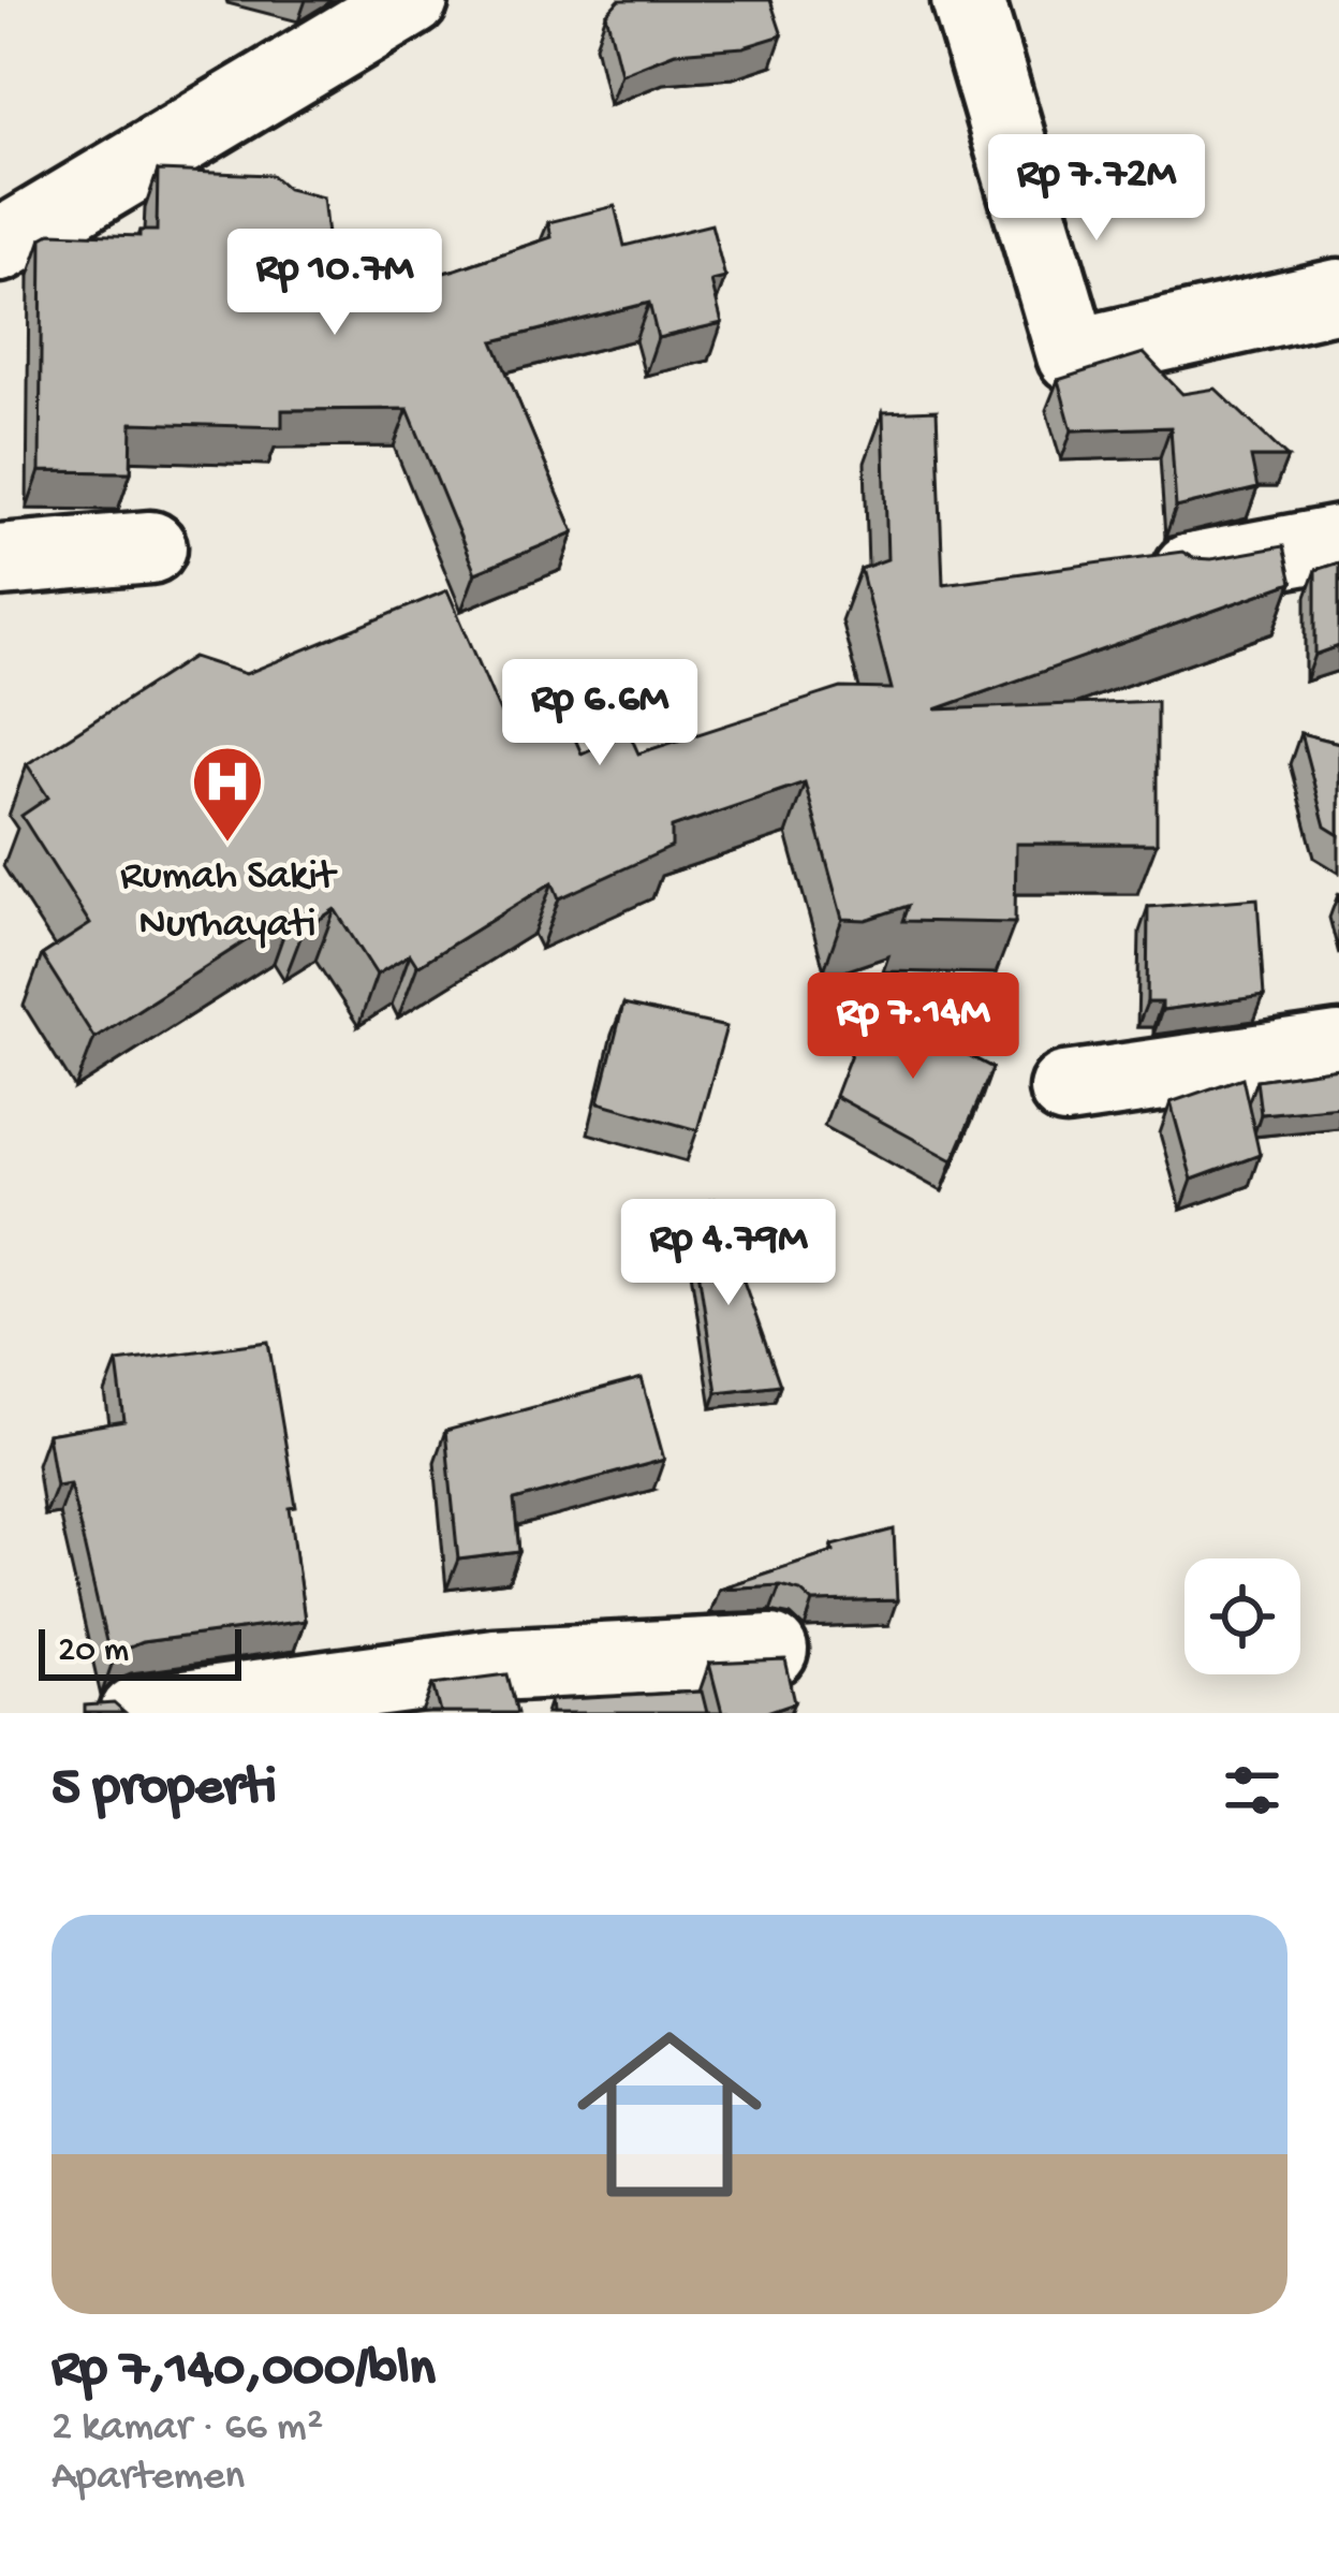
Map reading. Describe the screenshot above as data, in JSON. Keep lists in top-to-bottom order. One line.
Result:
{"places":{"hospital":["Rumah Sakit Nurhayati"]},"scale_bar":"20 m","page":{"price":["Rp 7.72M","Rp 10.7M","Rp 6.6M","Rp 7.14M","Rp 4.79M"],"scale":"20 m","heading":"5 properti","list":[{"name":"Rp 7,140,000/bln","note":"2 kamar · 66 m² · Apartemen"}]}}
